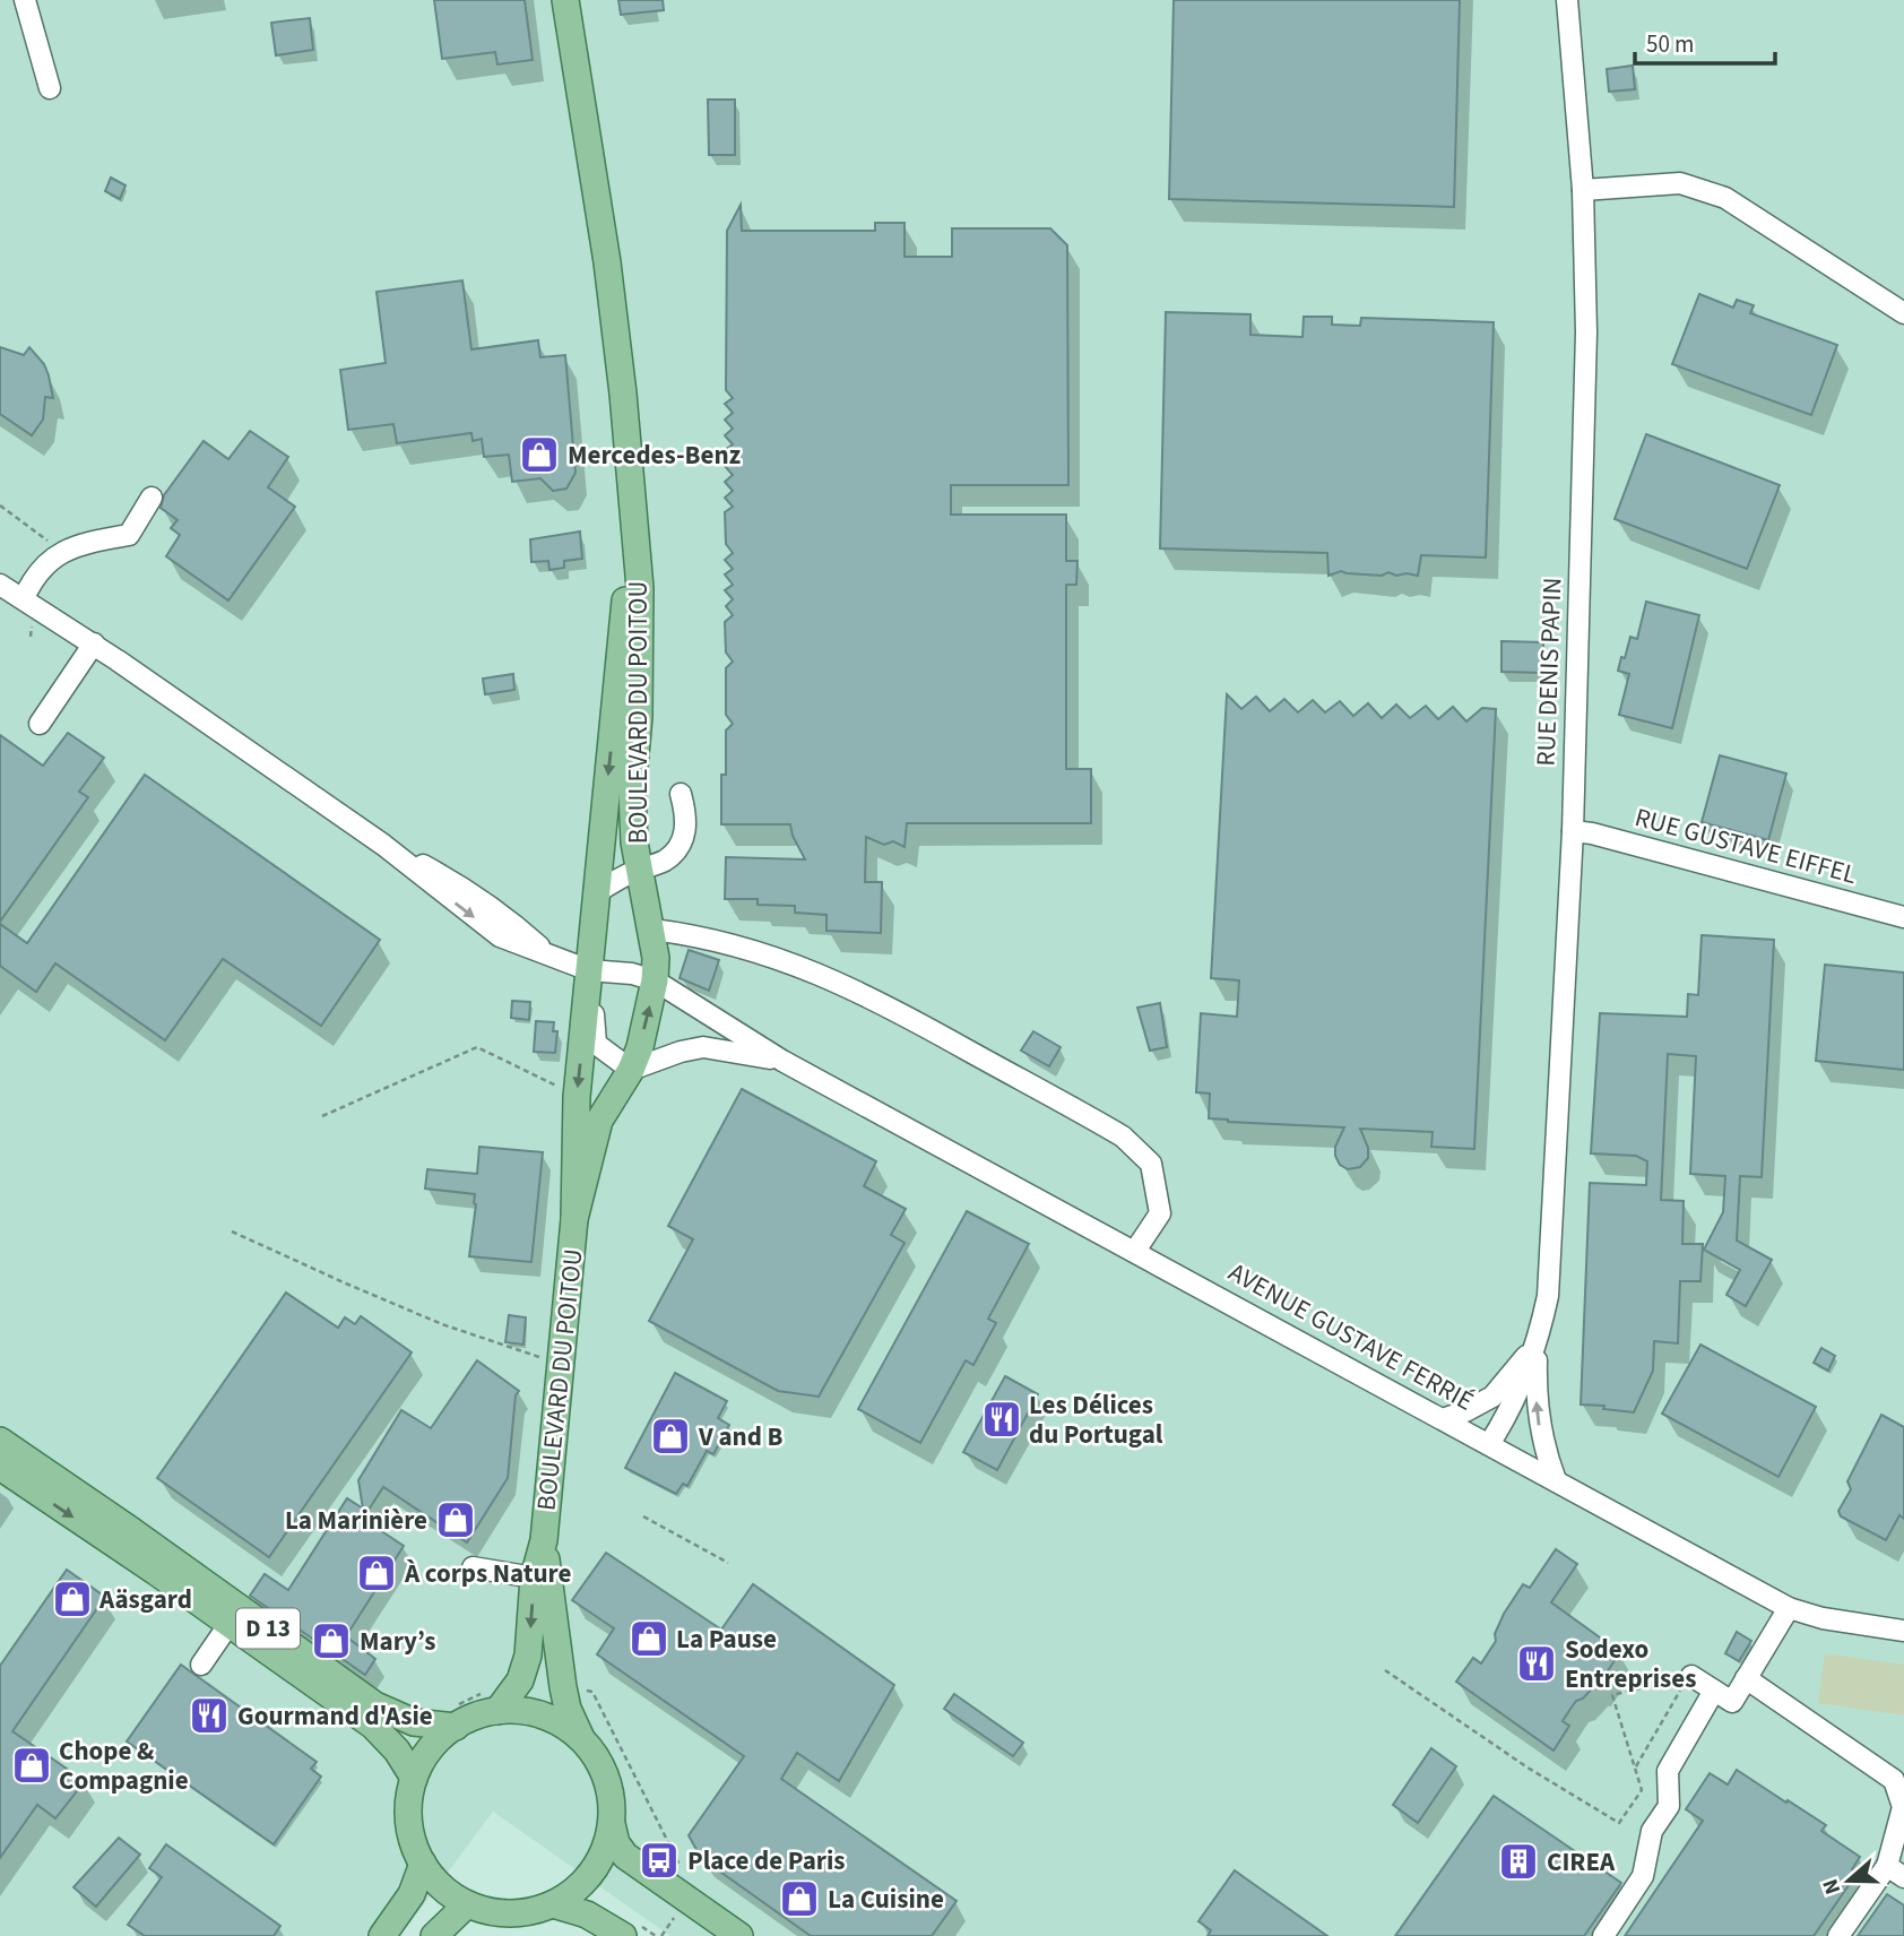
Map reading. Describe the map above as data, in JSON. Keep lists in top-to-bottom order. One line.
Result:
{"streets":{"main road":["BOULEVARD DU POITOU","D 13"],"street":["RUE DENIS PAPIN","RUE GUSTAVE EIFFEL","AVENUE GUSTAVE FERRIÉ"]},"crossings":[["RUE DENIS PAPIN","RUE GUSTAVE EIFFEL"],["RUE DENIS PAPIN","AVENUE GUSTAVE FERRIÉ"],["BOULEVARD DU POITOU","AVENUE GUSTAVE FERRIÉ"],["BOULEVARD DU POITOU","D 13"]],"places":{"shop":["Mercedes-Benz","V and B","La Marinière","À corps Nature","Aäsgard","La Pause","Mary’s","Chope & Compagnie","La Cuisine"],"restaurant":["Les Délices du Portugal","Sodexo Entreprises","Gourmand d'Asie"],"bus stop":["Place de Paris"],"building":["CIREA"]},"scale_bar":"50 m","north":"left"}
